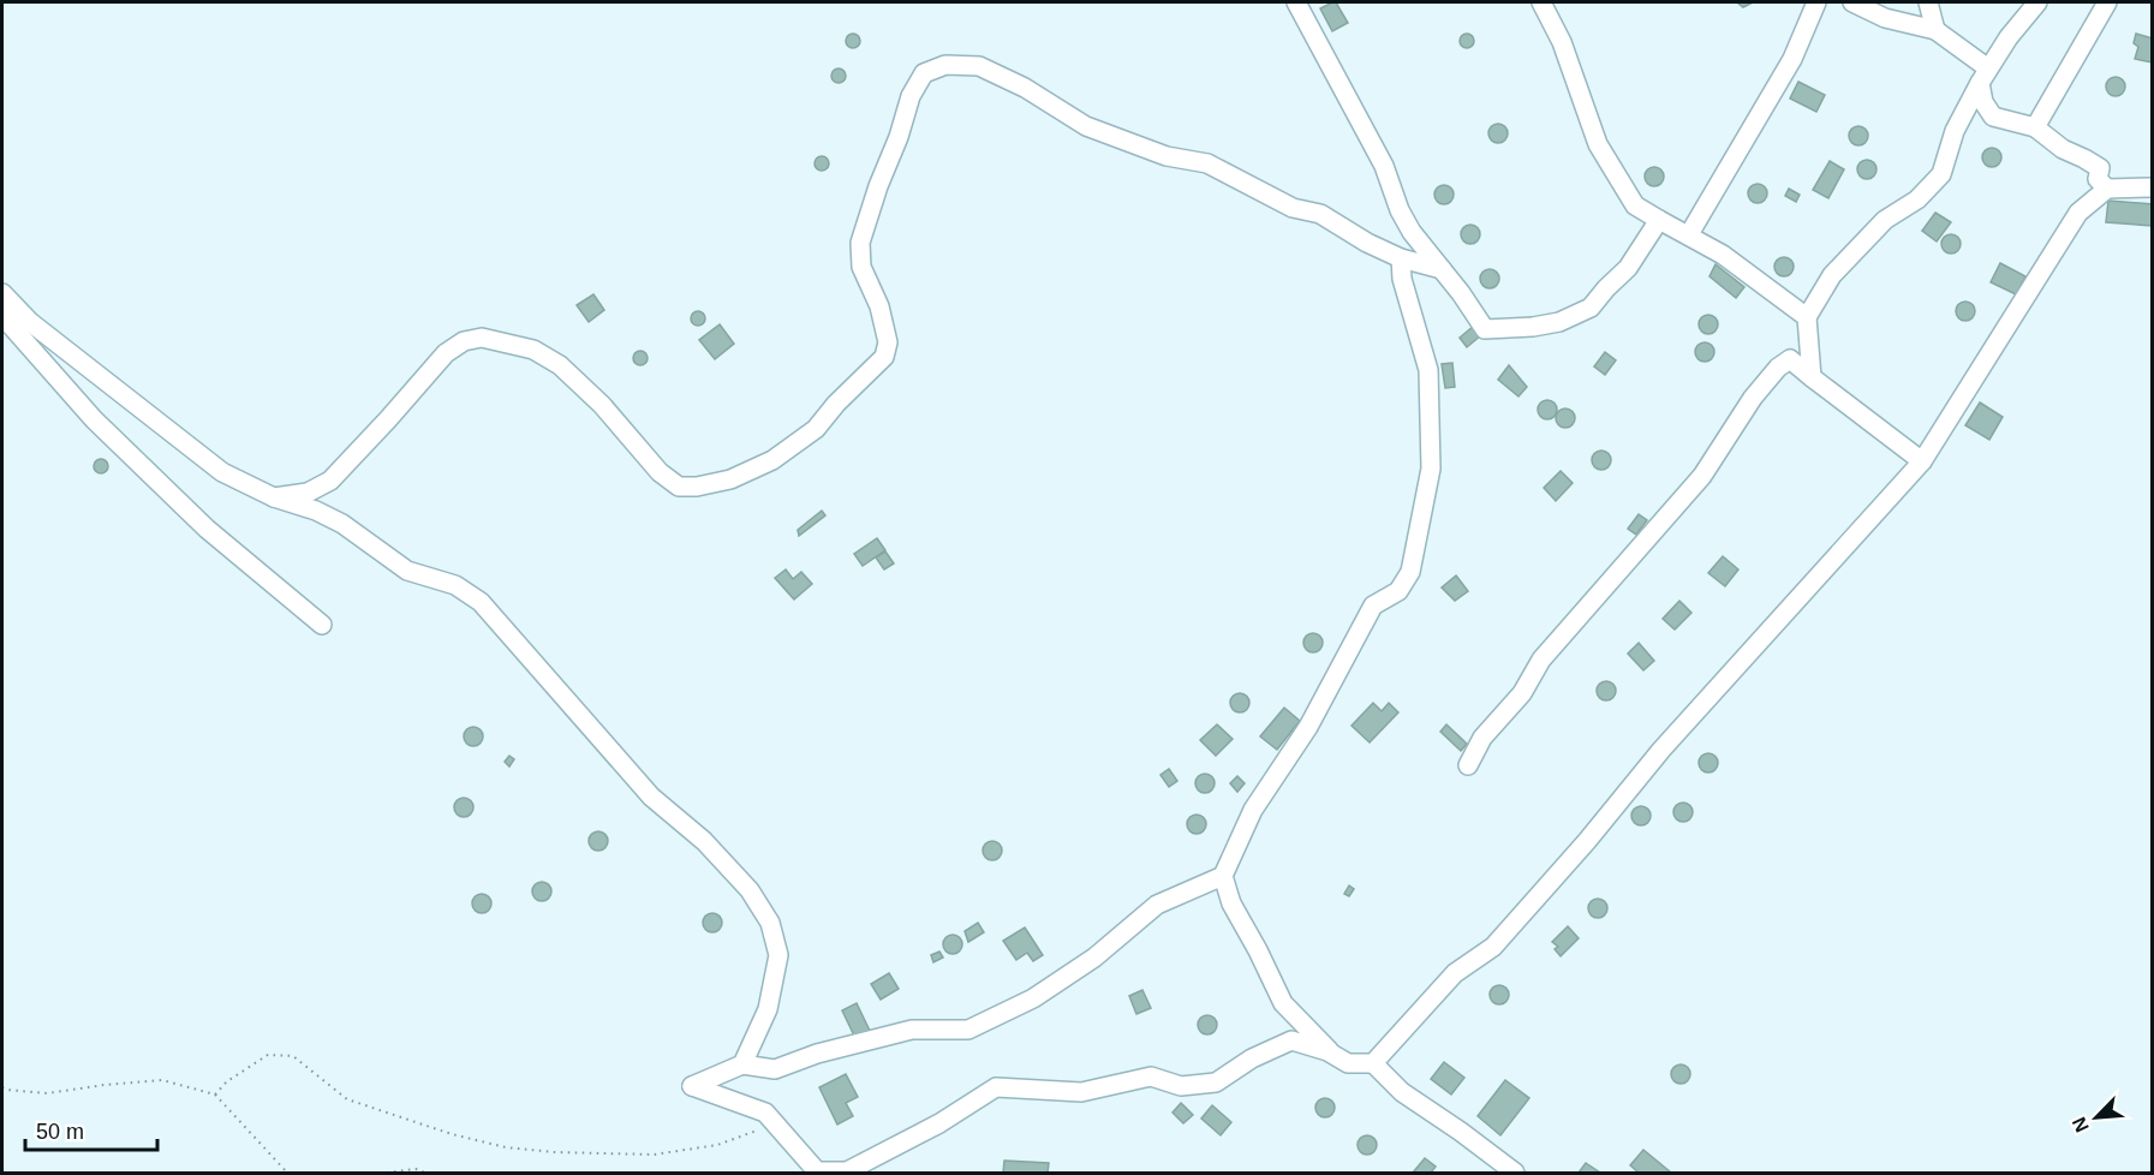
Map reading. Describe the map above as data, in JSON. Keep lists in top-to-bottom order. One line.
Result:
{"scale_bar":"50 m","north":"bottom left"}
